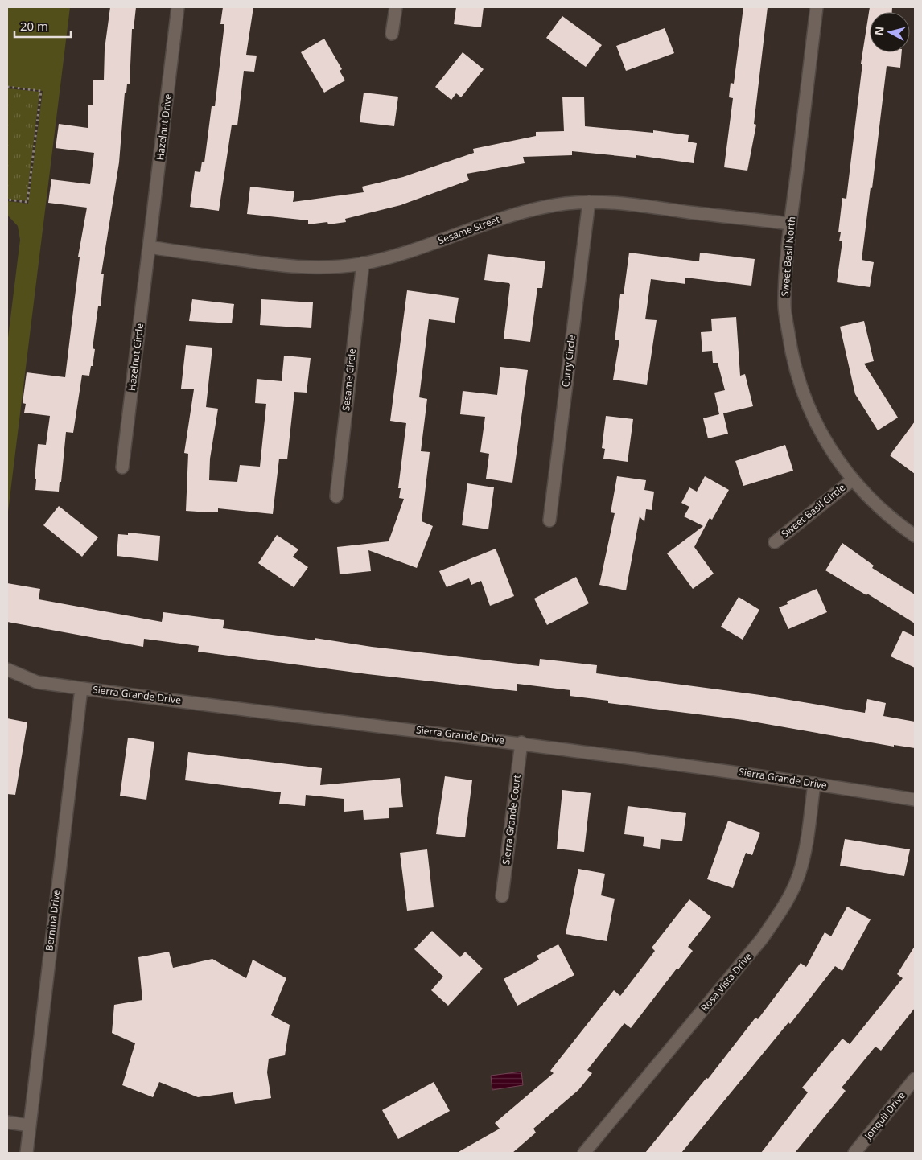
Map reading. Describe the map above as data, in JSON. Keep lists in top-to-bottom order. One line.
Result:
{"streets":{"street":["Hazelnut Drive","Sesame Street","Sweet Basil North","Hazelnut Circle","Curry Circle","Sesame Circle","Sweet Basil Circle","Sierra Grande Drive","Sierra Grande Court","Bernina Drive","Rosa Vista Drive","Jonquil Drive"]},"crossings":[["Hazelnut Drive","Sesame Street"],["Hazelnut Drive","Hazelnut Circle"],["Sesame Street","Sweet Basil North"],["Sesame Street","Hazelnut Circle"],["Sesame Street","Curry Circle"],["Sesame Street","Sesame Circle"],["Sweet Basil North","Sweet Basil Circle"],["Sierra Grande Drive","Sierra Grande Court"],["Sierra Grande Drive","Bernina Drive"],["Sierra Grande Drive","Rosa Vista Drive"]],"scale_bar":"20 m","north":"left"}
